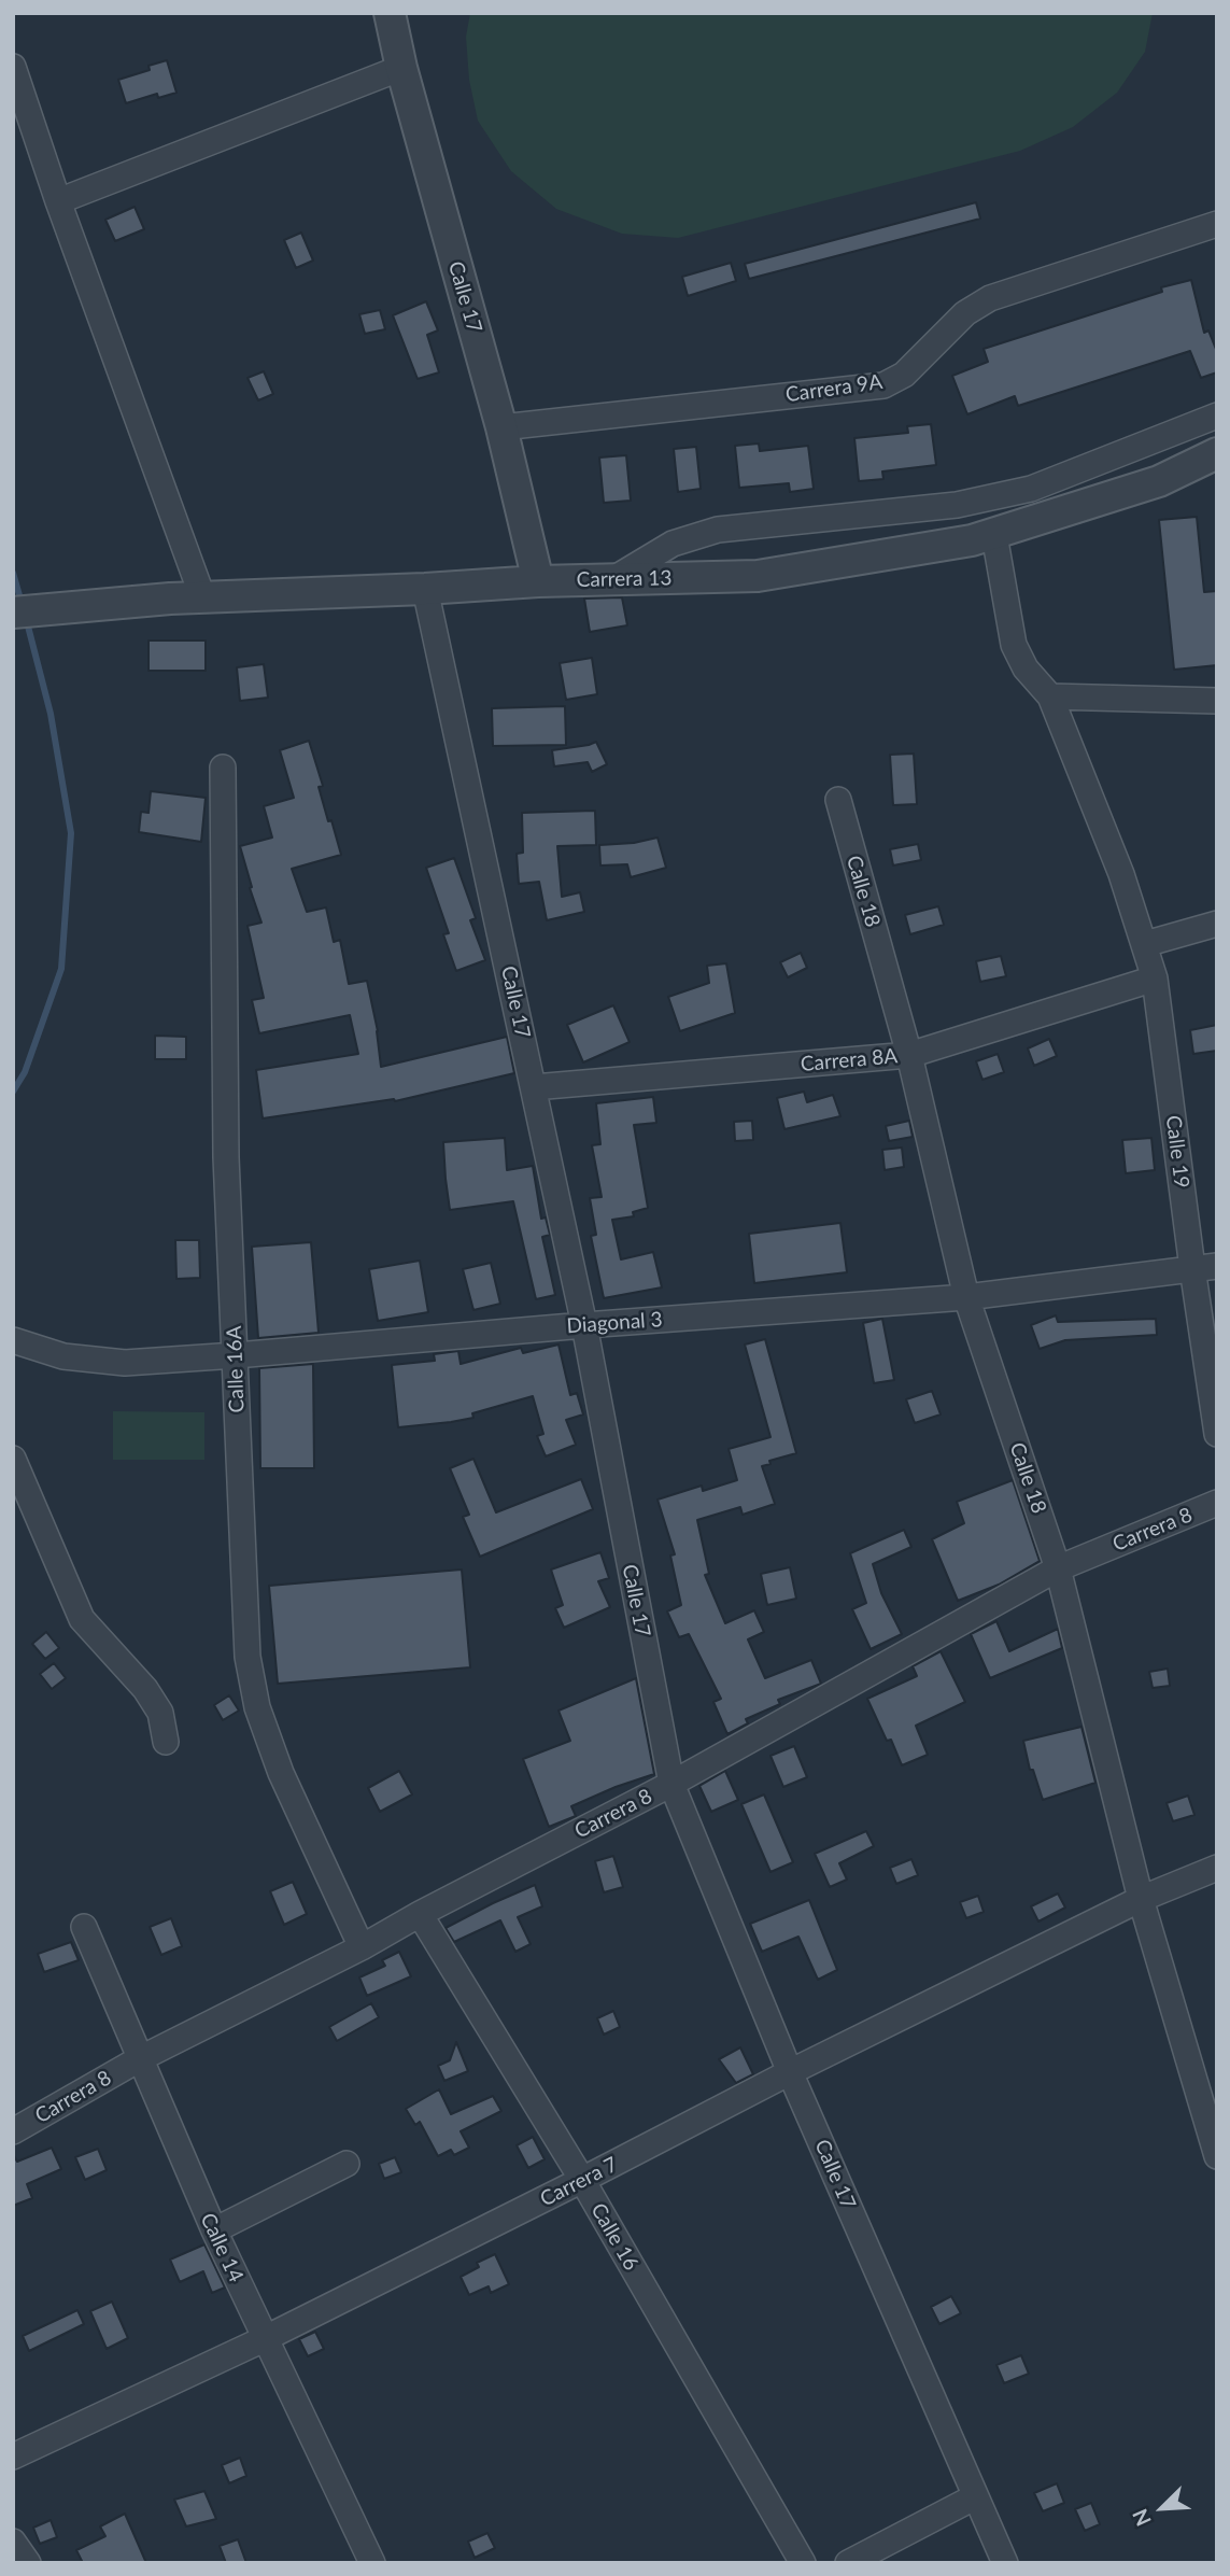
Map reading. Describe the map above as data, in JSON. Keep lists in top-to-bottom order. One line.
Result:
{"streets":{"street":["Calle 17","Carrera 9A","Carrera 13","Calle 18","Carrera 8A","Calle 19","Diagonal 3","Calle 16A","Carrera 8","Carrera 7","Calle 16","Calle 14"]},"crossings":[["Calle 17","Carrera 9A"],["Calle 17","Carrera 13"],["Calle 17","Carrera 8A"],["Calle 17","Diagonal 3"],["Calle 17","Carrera 8"],["Calle 17","Carrera 7"],["Carrera 13","Calle 19"],["Calle 18","Carrera 8A"],["Calle 18","Diagonal 3"],["Calle 18","Carrera 8"],["Calle 18","Carrera 7"],["Carrera 8A","Calle 19"],["Calle 19","Diagonal 3"],["Diagonal 3","Calle 16A"],["Calle 16A","Carrera 8"],["Carrera 8","Calle 16"],["Carrera 8","Calle 14"],["Carrera 7","Calle 16"],["Carrera 7","Calle 14"]],"north":"bottom left"}
